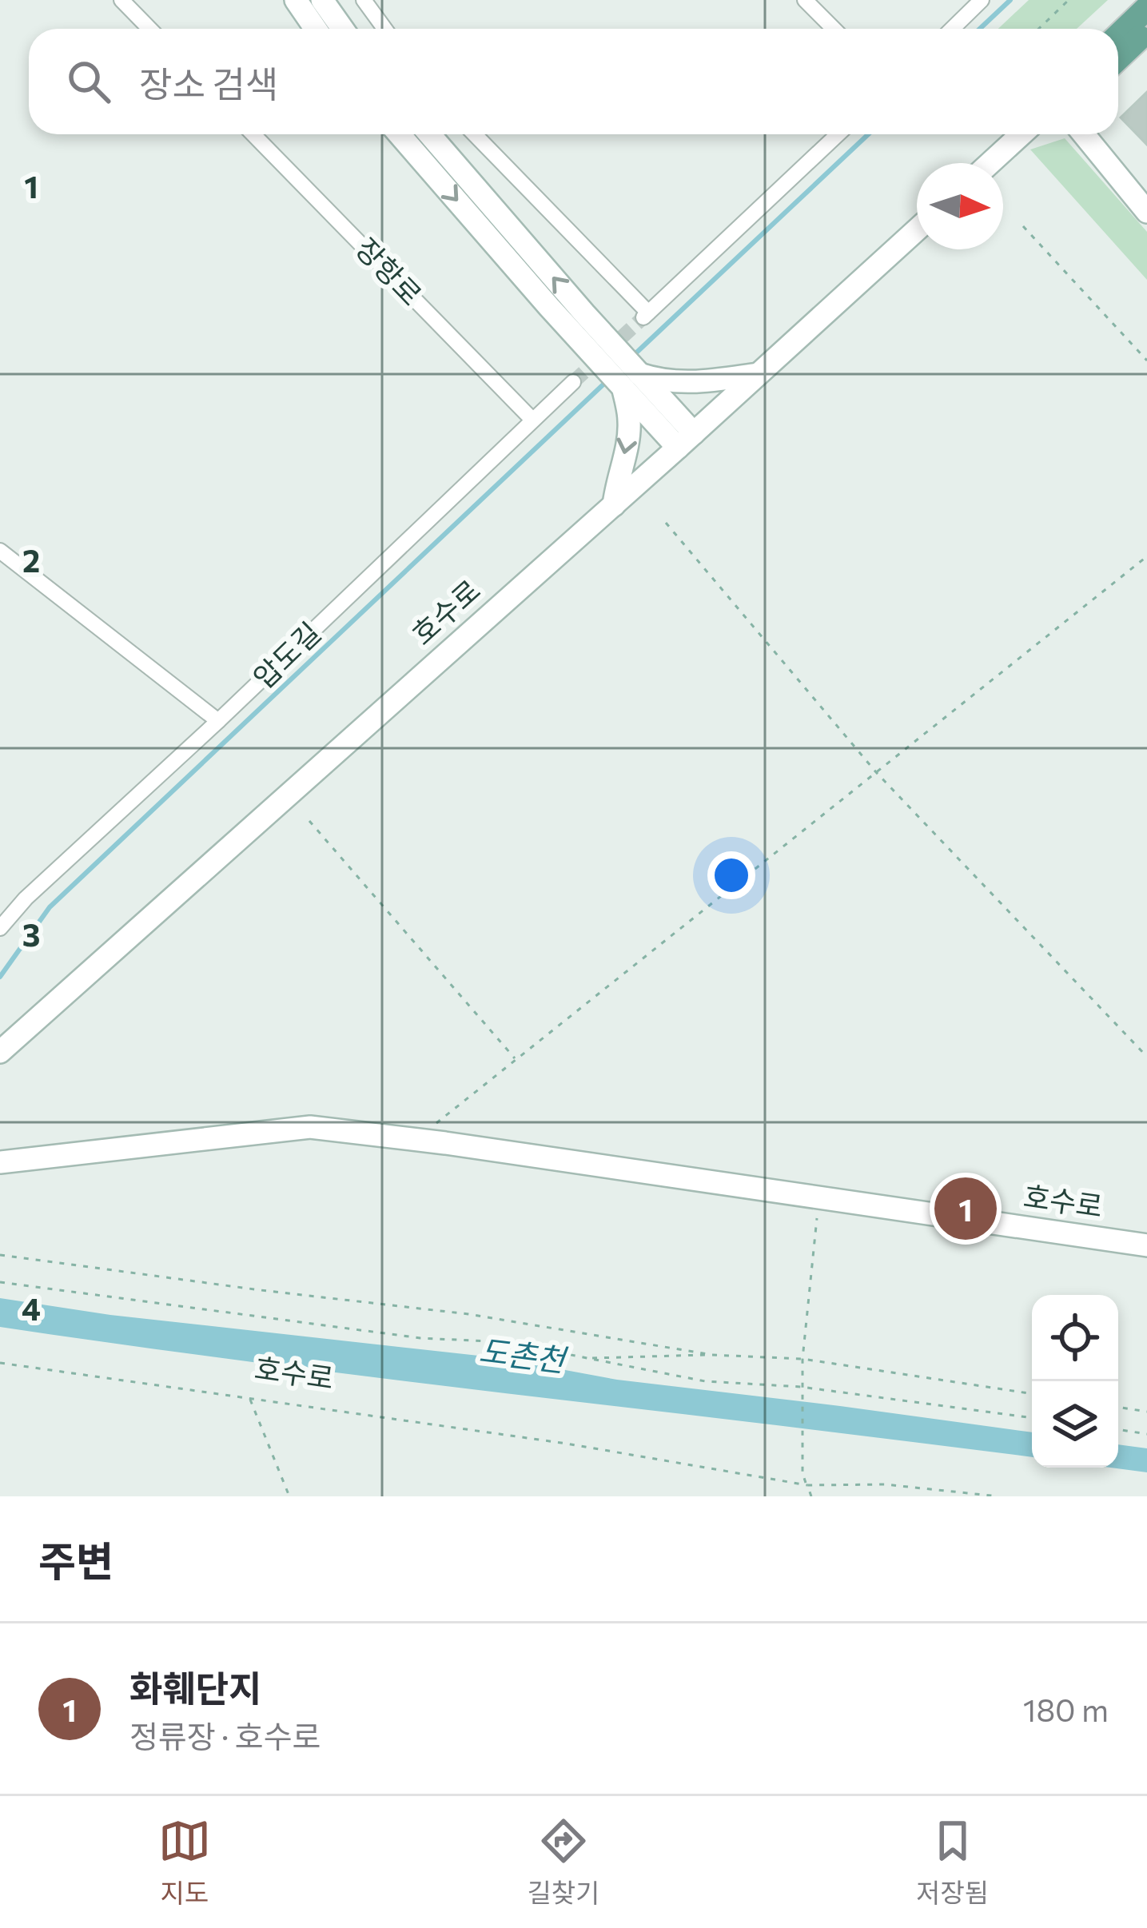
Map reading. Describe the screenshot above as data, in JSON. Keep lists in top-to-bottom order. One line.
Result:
{"streets":{"main road":["호수로"],"street":["장항로","압도길"]},"crossings":[["장항로","압도길"]],"water":["도촌천"],"north":"right","page":{"search":"장소 검색","pins":"1","heading":"주변","list":[{"mark":"1","name":"화훼단지","note":"정류장 · 호수로","value":"180 m"}],"nav":["지도","길찾기","저장됨"]},"grid":{"rows":["1","2","3","4"]}}
